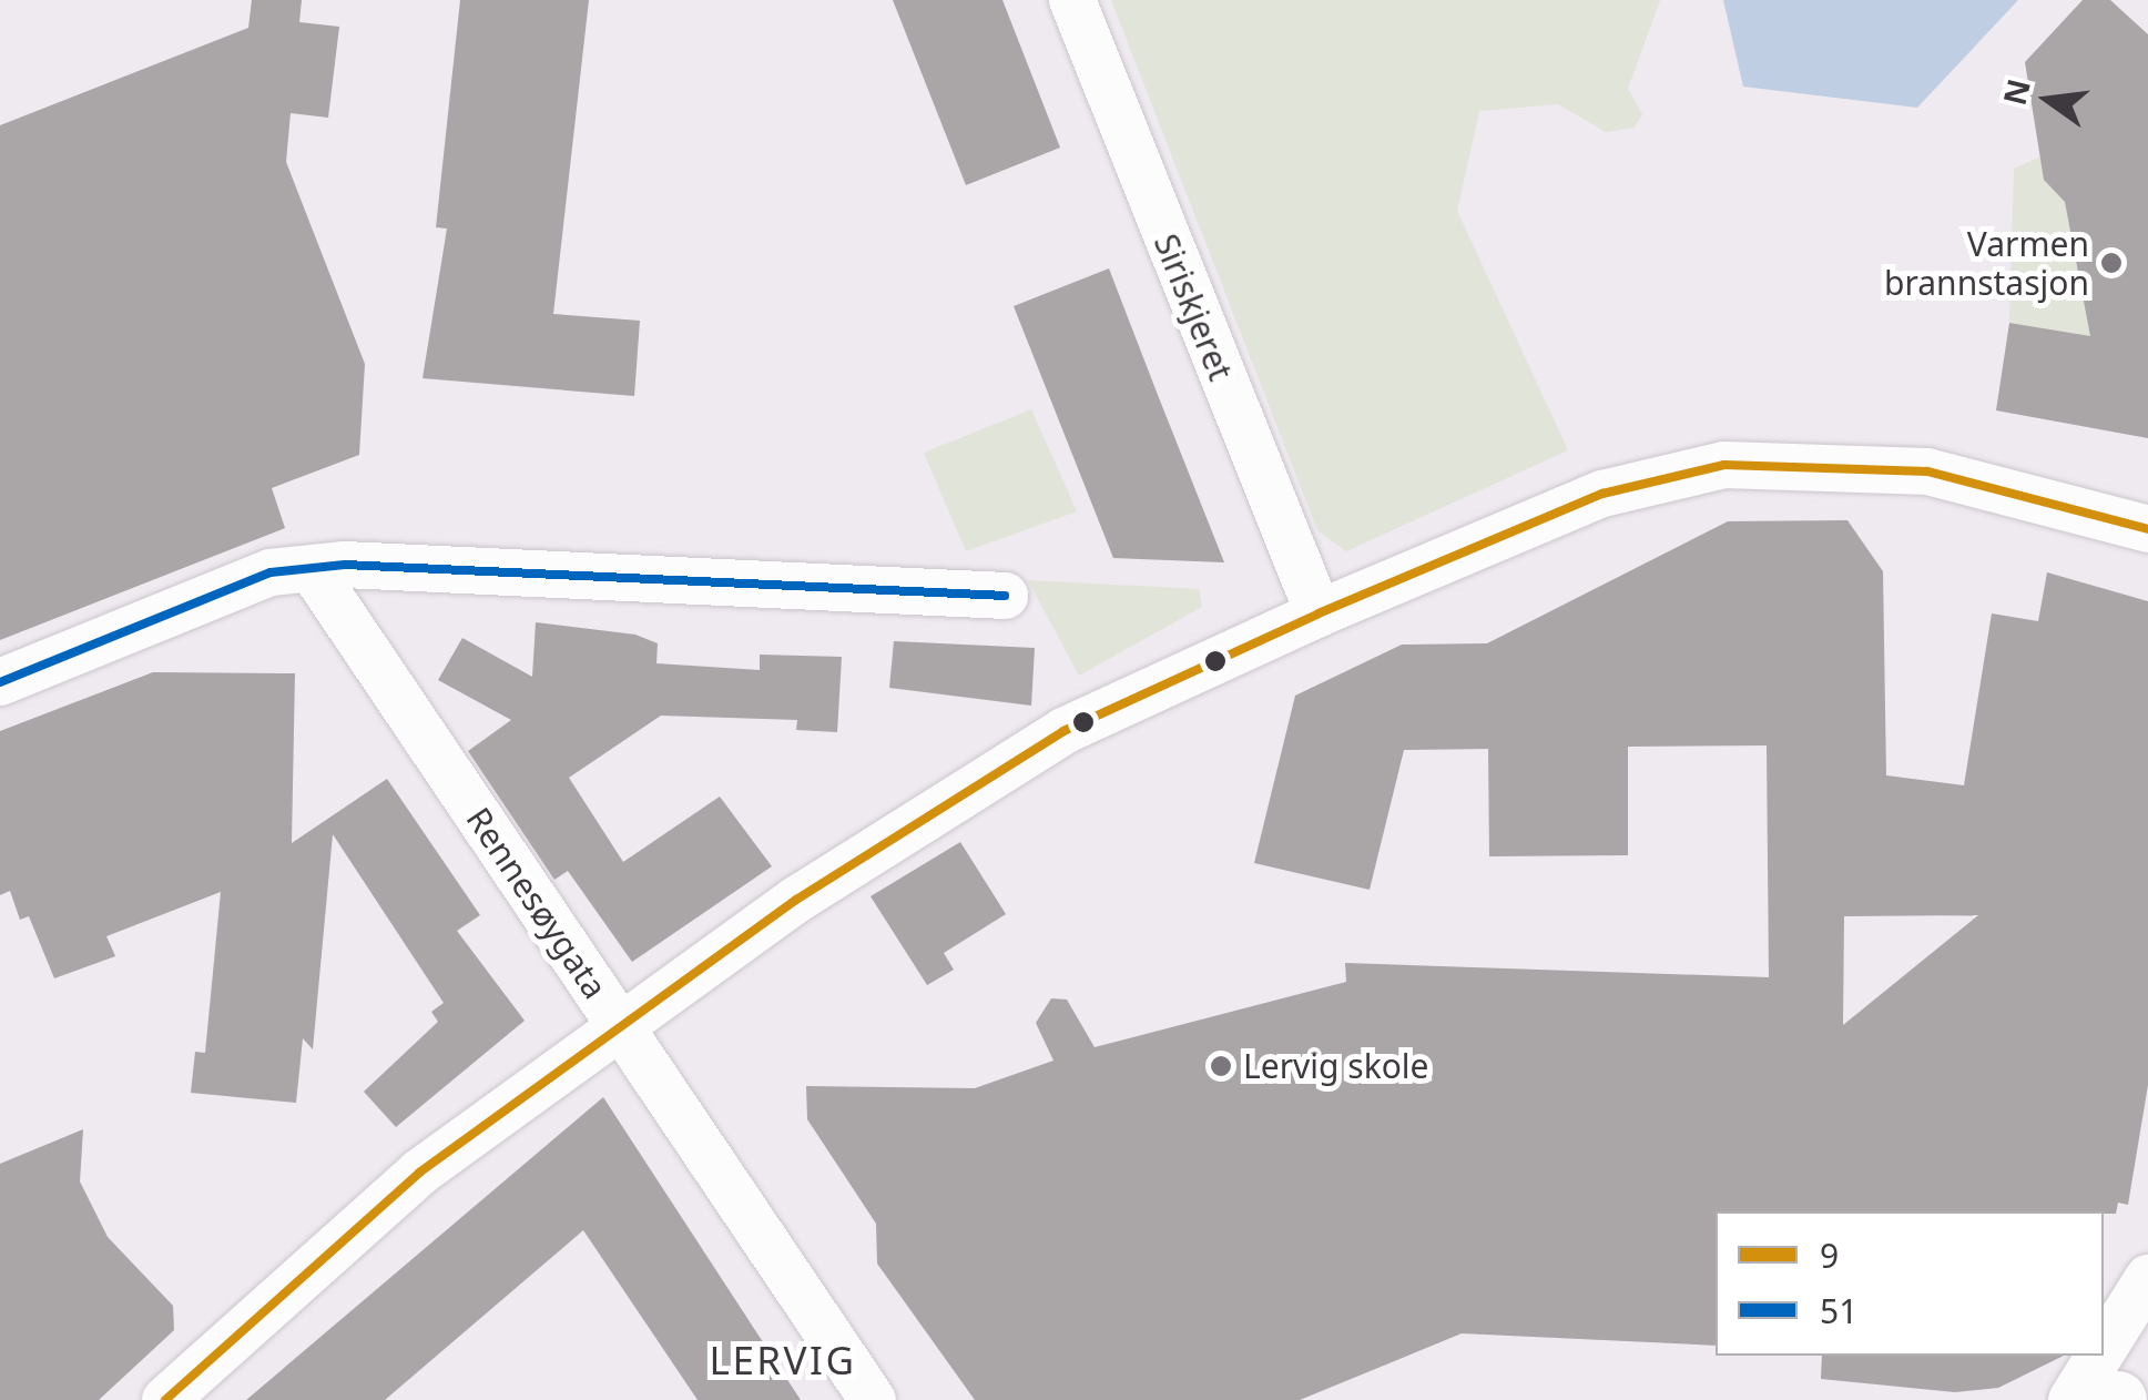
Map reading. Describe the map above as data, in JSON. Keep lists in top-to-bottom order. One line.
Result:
{"streets":{"street":["Siriskjeret","Rennesøygata"]},"districts":["LERVIG"],"places":["Varmen brannstasjon","Lervig skole"],"lines":["transit line 9","transit line 51"],"legend":["9","51"],"north":"left"}
